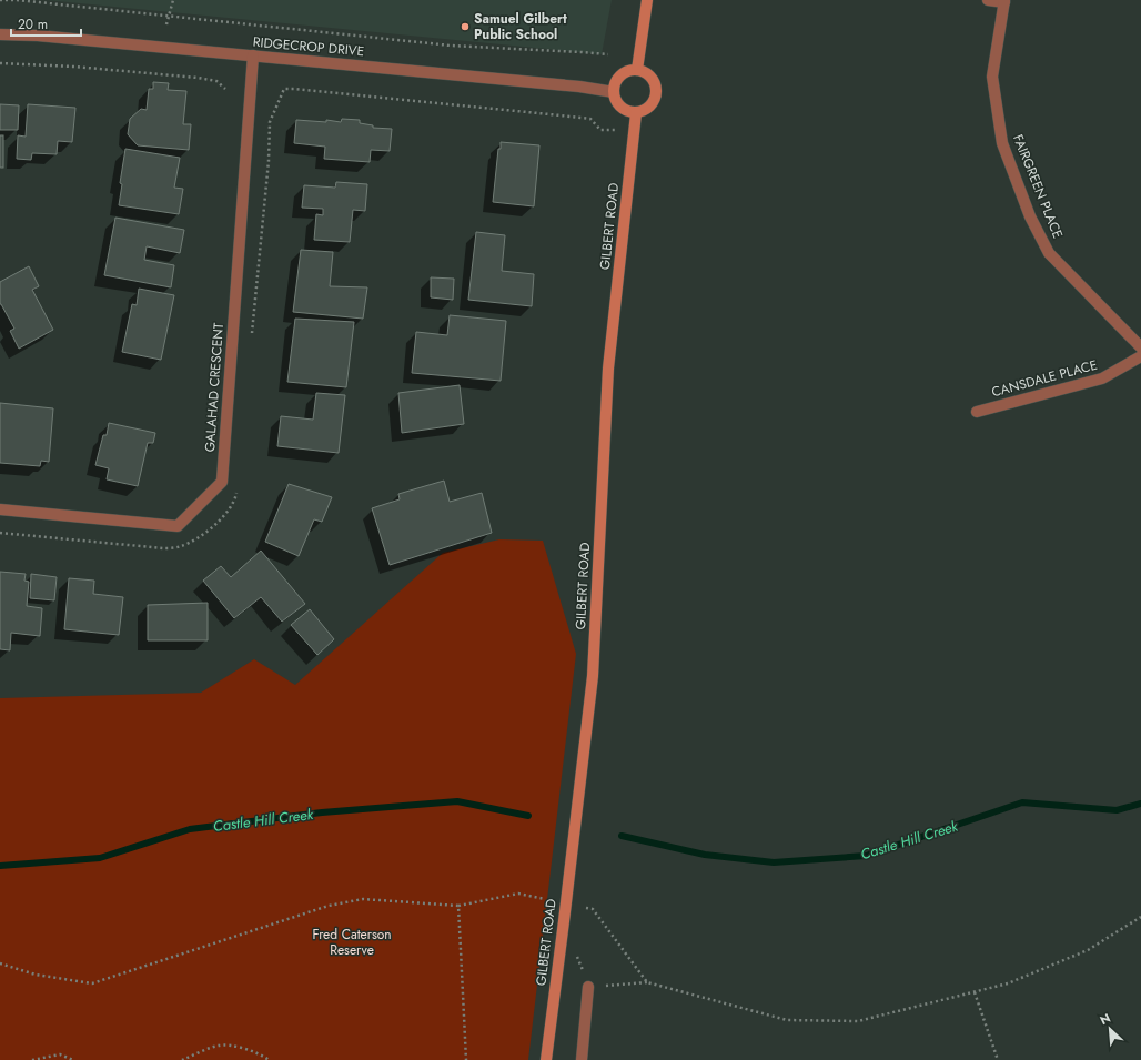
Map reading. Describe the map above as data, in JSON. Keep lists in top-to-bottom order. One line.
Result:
{"streets":{"main road":["GILBERT ROAD"],"street":["RIDGECROP DRIVE","FAIRGREEN PLACE","CANSDALE PLACE","GALAHAD CRESCENT"]},"crossings":[["RIDGECROP DRIVE","GILBERT ROAD"],["RIDGECROP DRIVE","GALAHAD CRESCENT"]],"water":["Castle Hill Creek"],"parks":["Fred Caterson Reserve"],"places":["Samuel Gilbert Public School"],"scale_bar":"20 m","north":"top left"}
